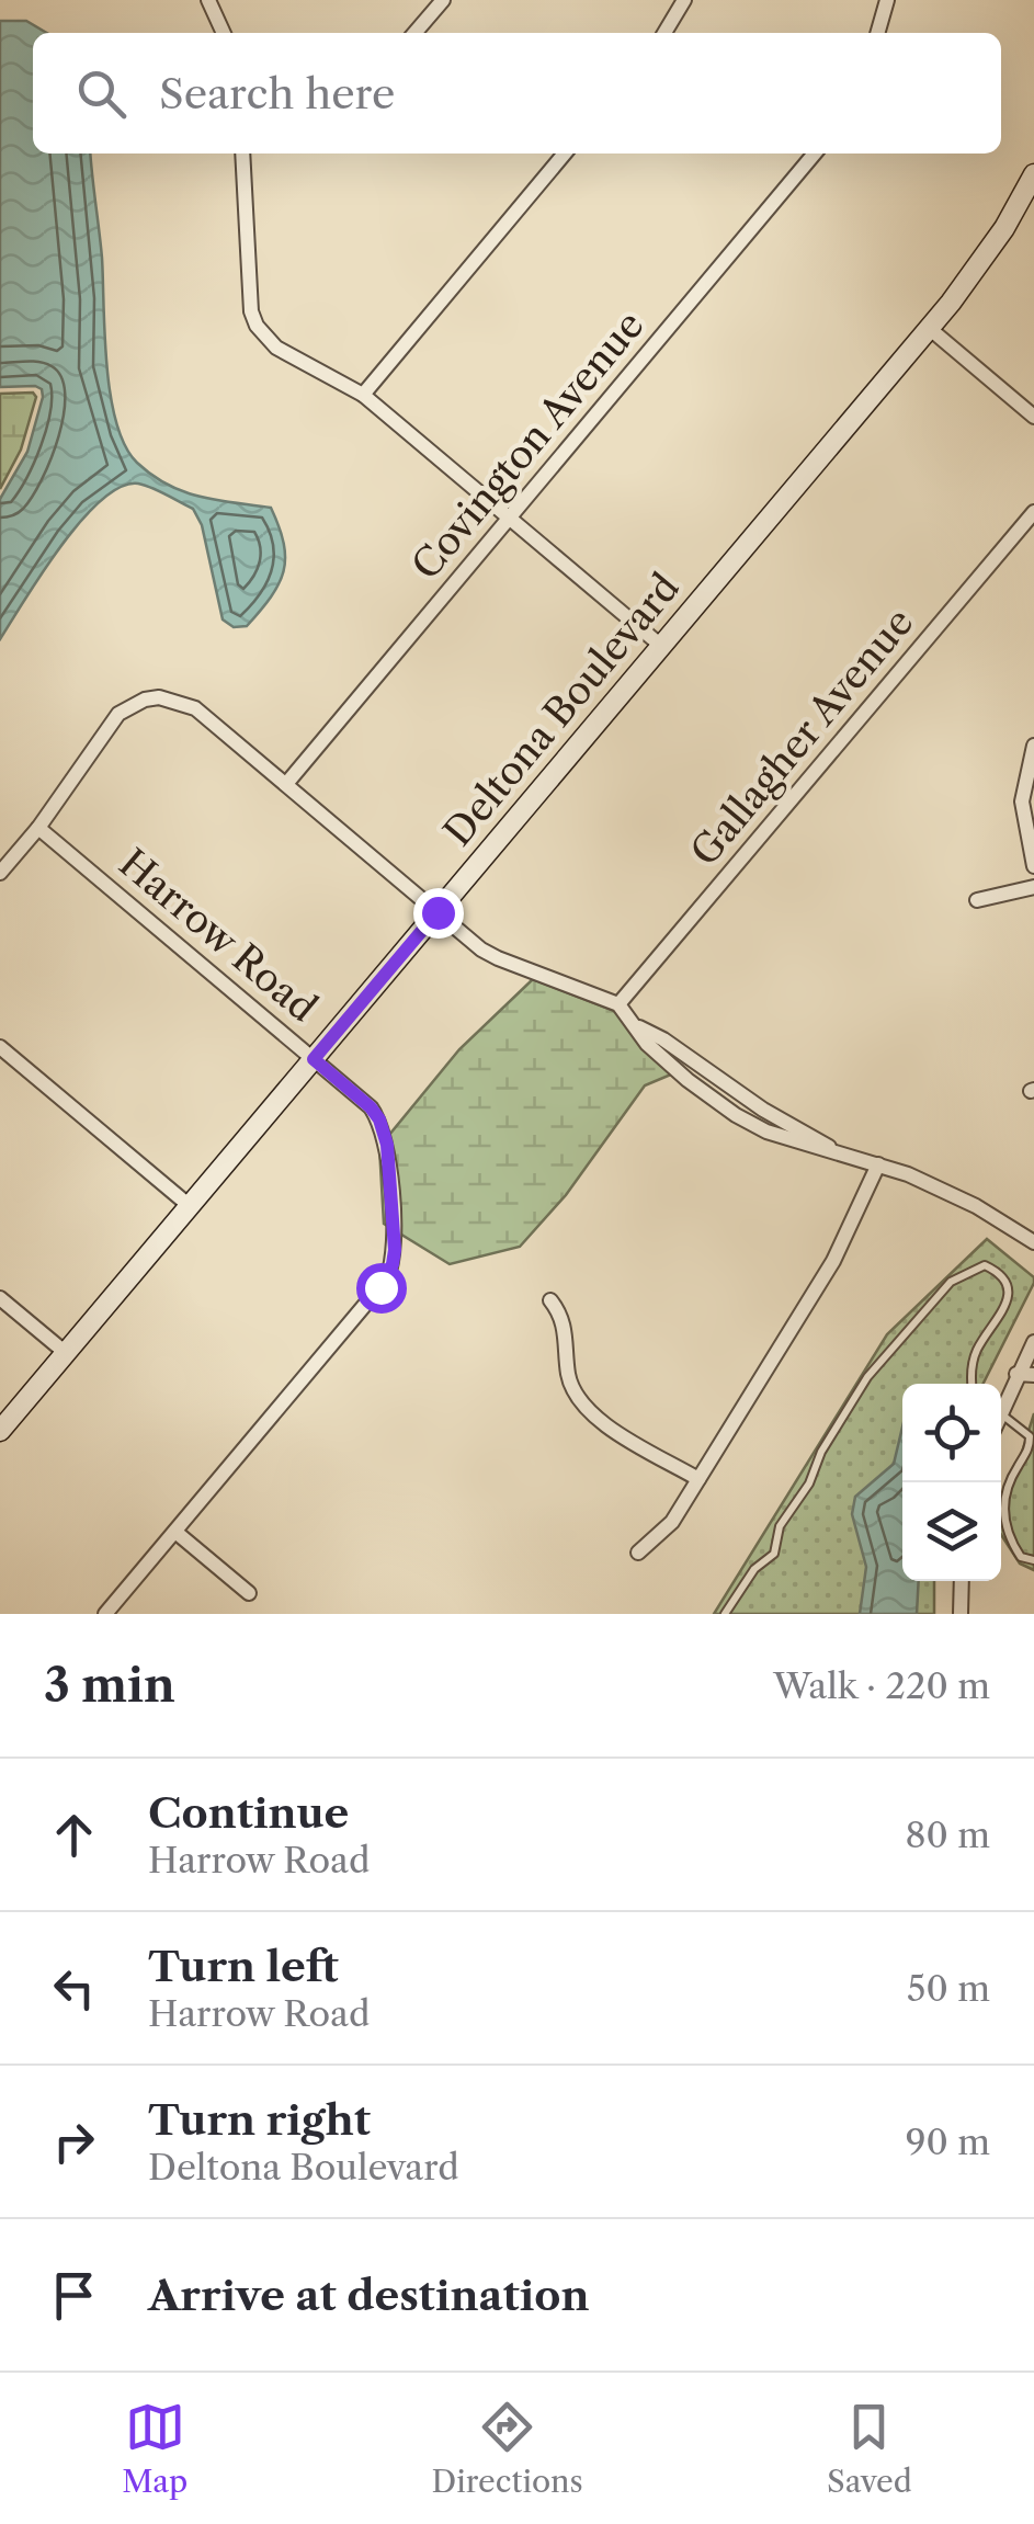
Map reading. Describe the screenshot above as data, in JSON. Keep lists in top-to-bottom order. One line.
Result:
{"streets":{"main road":["Deltona Boulevard"],"street":["Covington Avenue","Gallagher Avenue","Harrow Road"]},"crossings":[["Deltona Boulevard","Harrow Road"]],"page":{"search":"Search here","heading":["3 min","Walk · 220 m"],"list":[["Continue","Harrow Road","80 m"],["Turn left","Harrow Road","50 m"],["Turn right","Deltona Boulevard","90 m"],"Arrive at destination"],"nav":["Map","Directions","Saved"]}}
